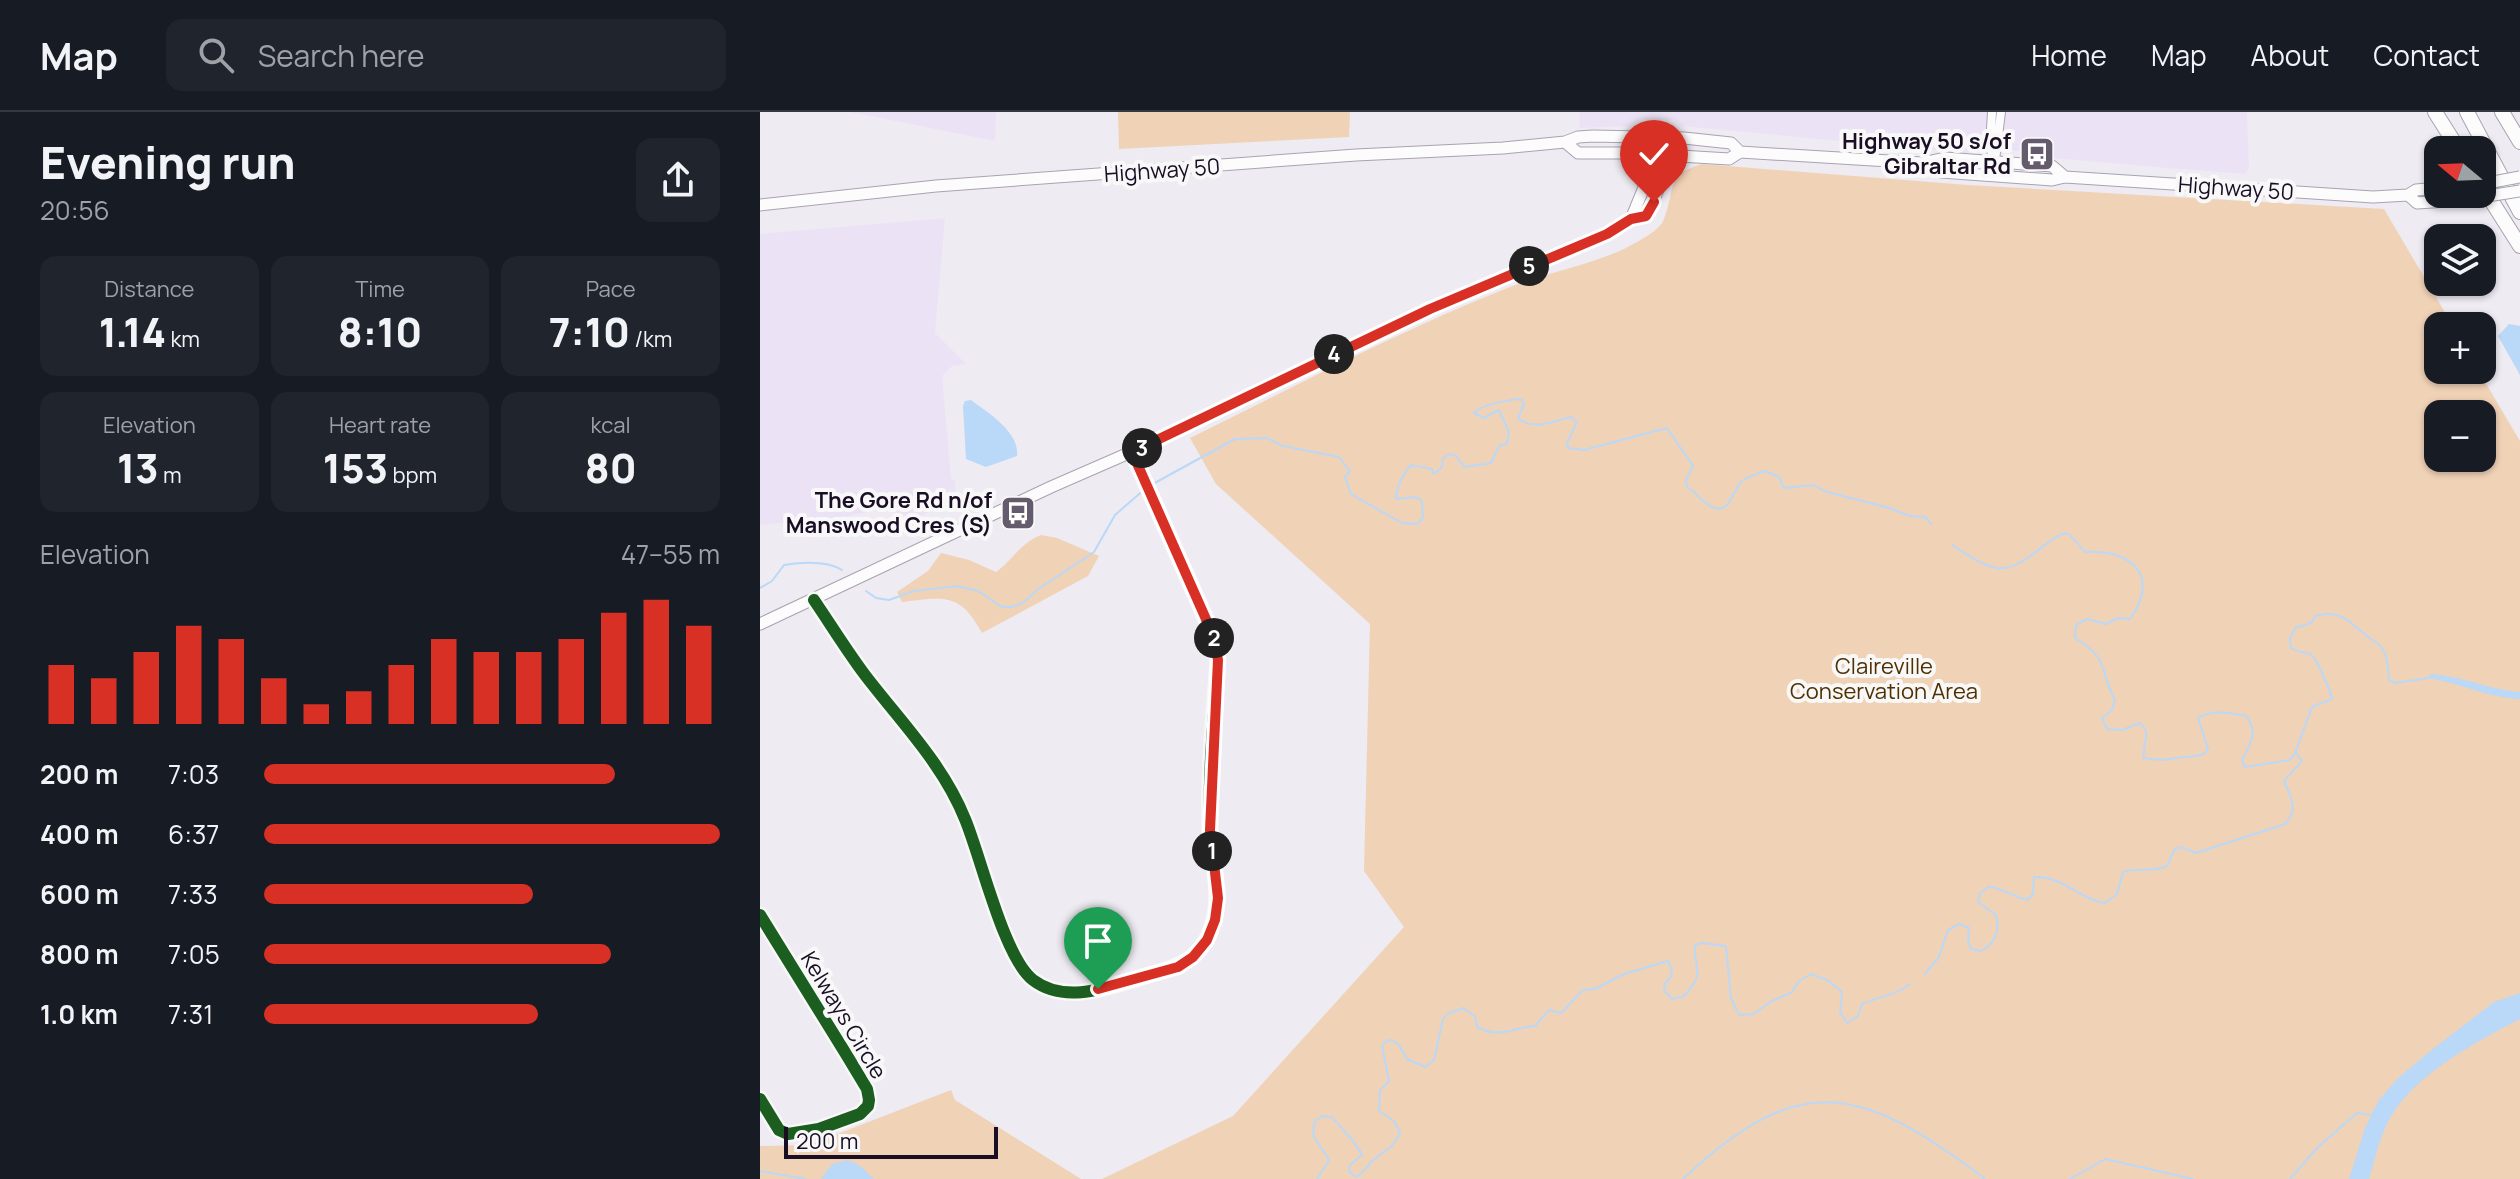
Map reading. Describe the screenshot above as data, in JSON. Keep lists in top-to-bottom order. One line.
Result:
{"streets":{"main road":["Highway 50"],"street":["Kelways Circle"]},"parks":["Claireville Conservation Area"],"places":{"bus stop":["Highway 50 s/of Gibraltar Rd","The Gore Rd n/of Manswood Cres (S)"]},"scale_bar":"200 m","north":"left","page":{"header":"Map","search":"Search here","nav":["Home","Map","About","Contact"],"heading":["Evening run","20:56"],"map_buttons":["+","−"],"pins":["5","4","3","2","1"],"stats":[["Distance","1.14 km"],["Time","8:10"],["Pace","7:10 /km"],["Elevation","13 m"],["Heart rate","153 bpm"],["kcal","80"]],"chart":["Elevation","47–55 m"],"list":[{"name":"200 m","note":"7:03"},{"name":"400 m","note":"6:37"},{"name":"600 m","note":"7:33"},{"name":"800 m","note":"7:05"},{"name":"1.0 km","note":"7:31"}],"scale":"200 m"}}
